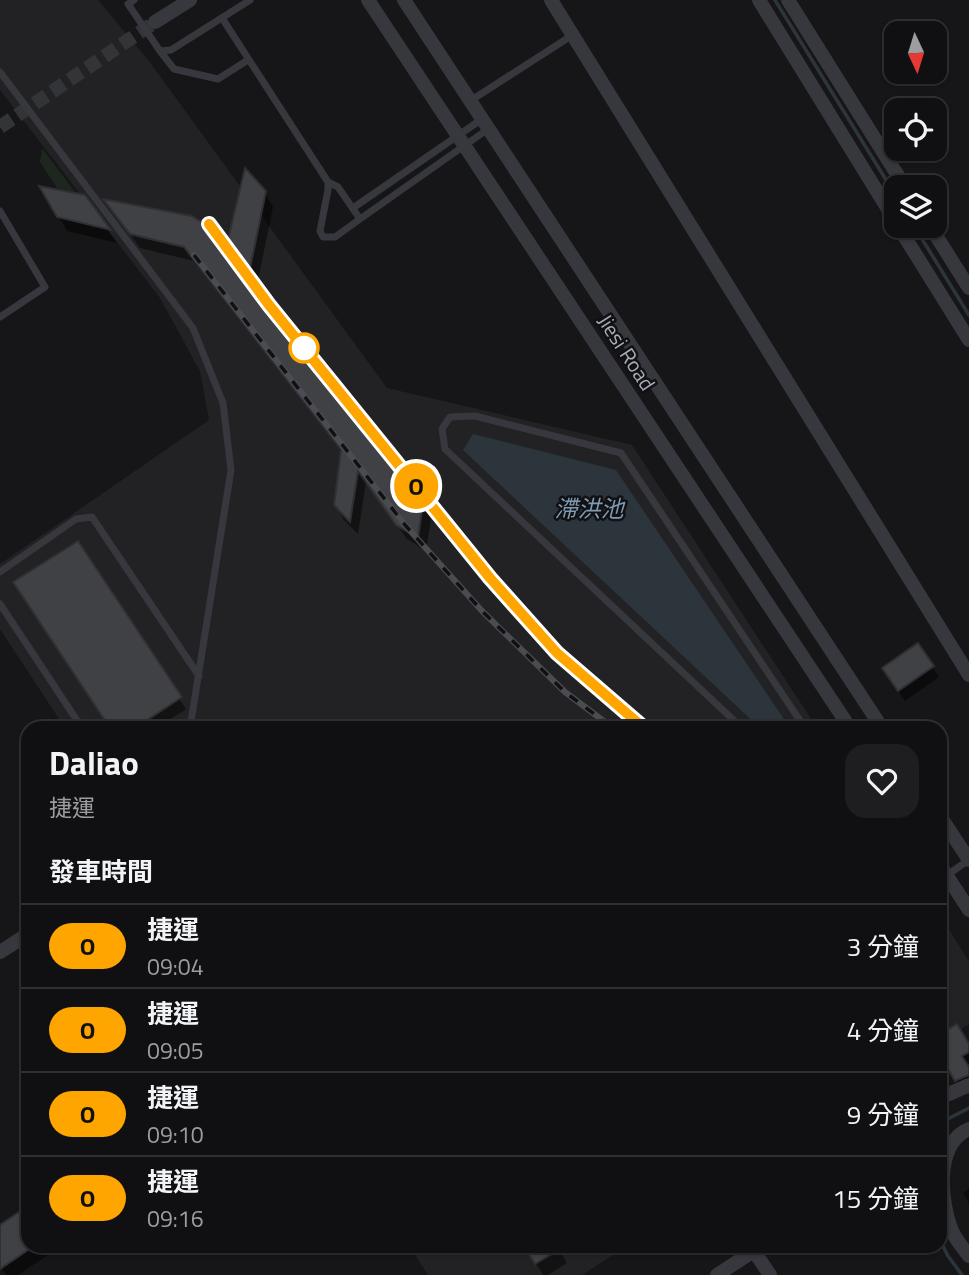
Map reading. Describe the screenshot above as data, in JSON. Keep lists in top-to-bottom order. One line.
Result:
{"streets":{"street":["Jiesi Road"]},"water":["滯洪池"],"lines":["metro line O"],"north":"bottom","page":{"on_map":"O","heading":[["Daliao","捷運"],"發車時間"],"list":[{"mark":"O","name":"捷運","note":"09:04","value":"3 分鐘"},{"mark":"O","name":"捷運","note":"09:05","value":"4 分鐘"},{"mark":"O","name":"捷運","note":"09:10","value":"9 分鐘"},{"mark":"O","name":"捷運","note":"09:16","value":"15 分鐘"}]}}
